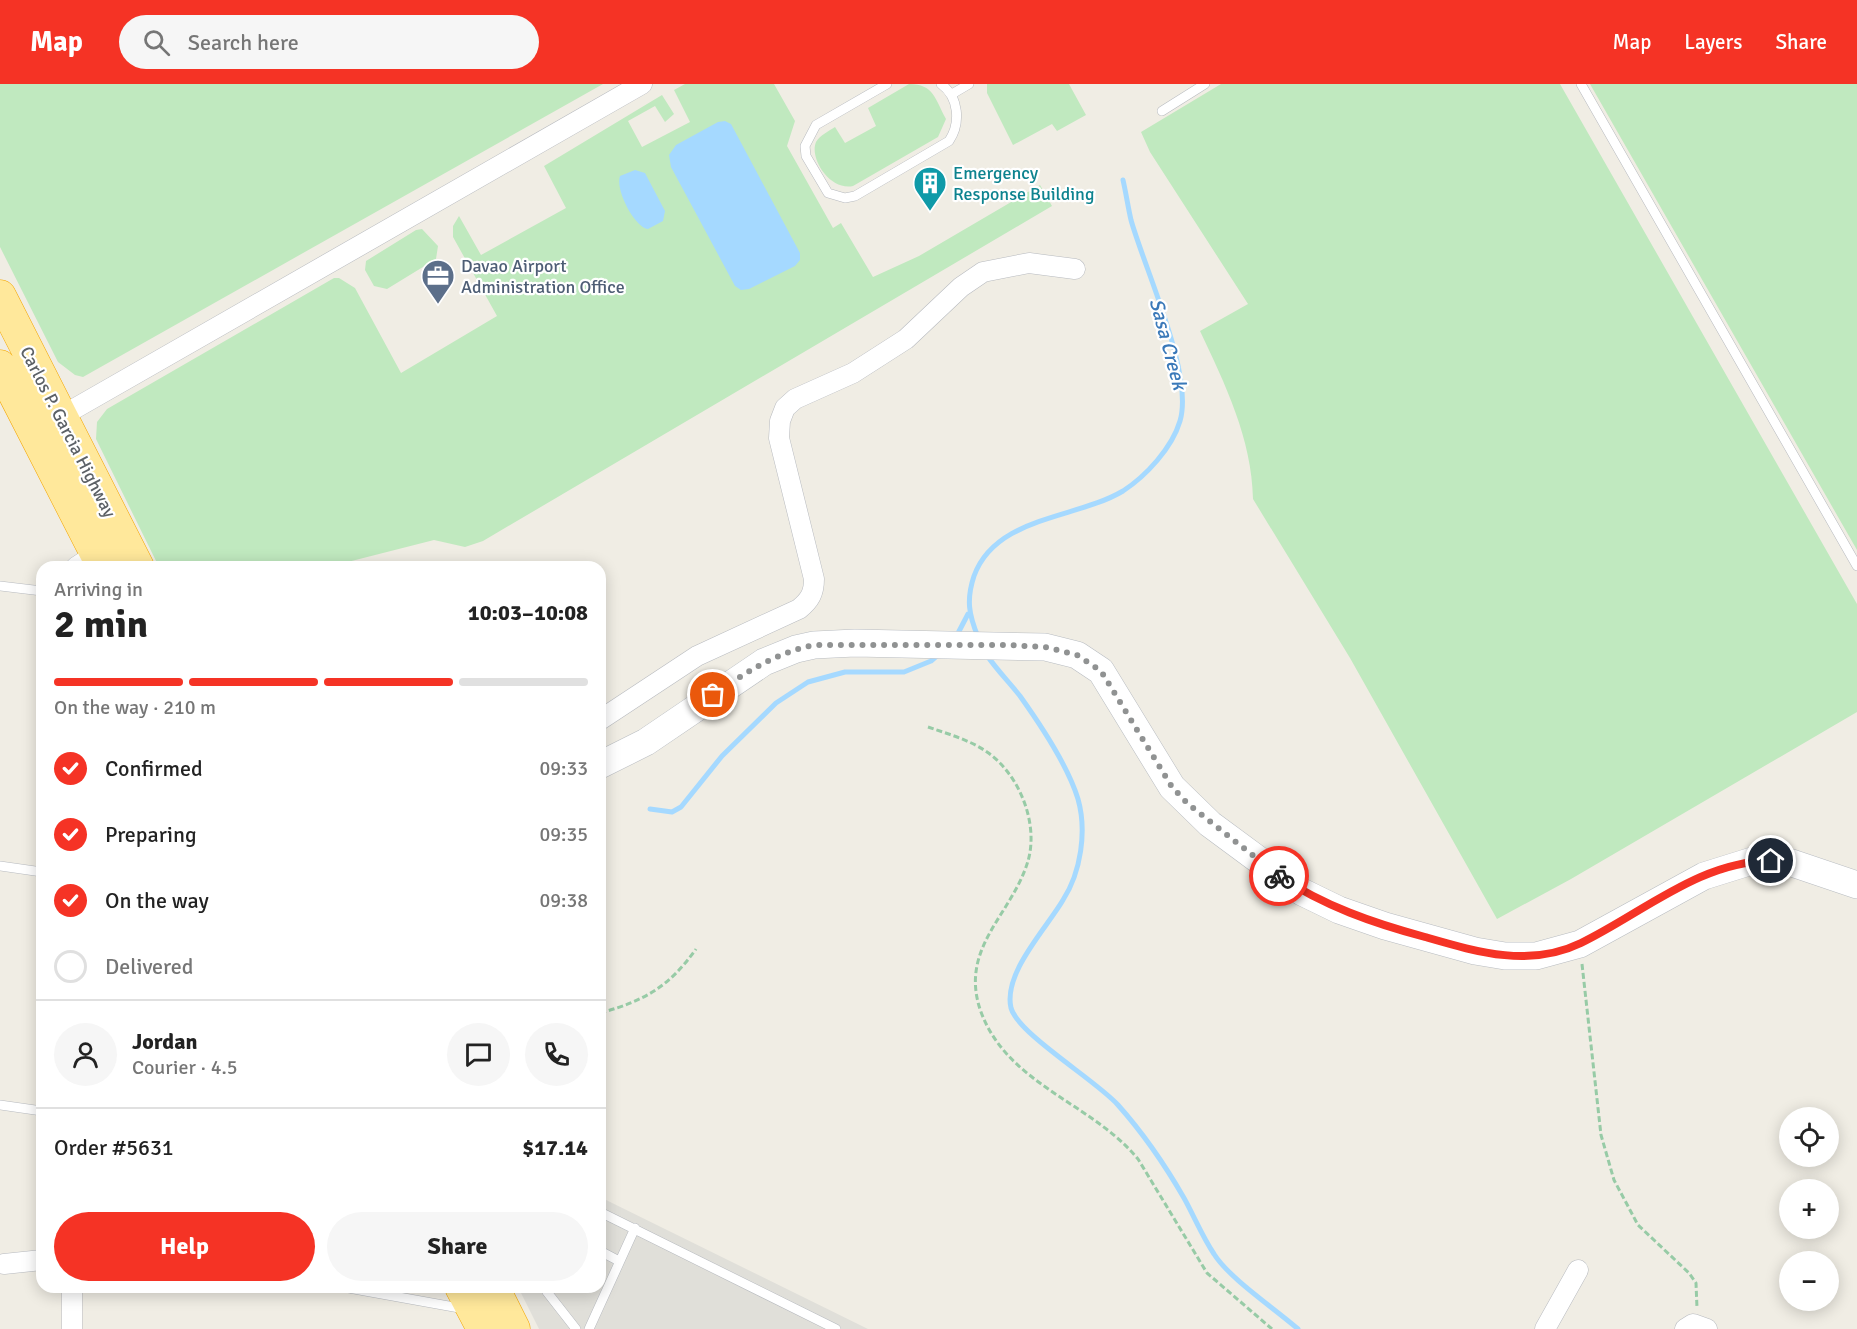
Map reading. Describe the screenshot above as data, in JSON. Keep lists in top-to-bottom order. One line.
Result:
{"streets":{"highway":["Carlos P. Garcia Highway"]},"water":["Sasa Creek"],"places":{"building":["Emergency Response Building"],"office":["Davao Airport Administration Office"]},"page":{"header":"Map","search":"Search here","nav":["Map","Layers","Share"],"heading":["2 min","Arriving in","10:03–10:08"],"panel":["Jordan","Courier · 4.5","Order #5631","$17.14"],"bar":"On the way · 210 m","list":[["Confirmed","09:33"],["Preparing","09:35"],["On the way","09:38"],"Delivered"],"map_buttons":["+","−"],"buttons":["Help","Share"]}}
